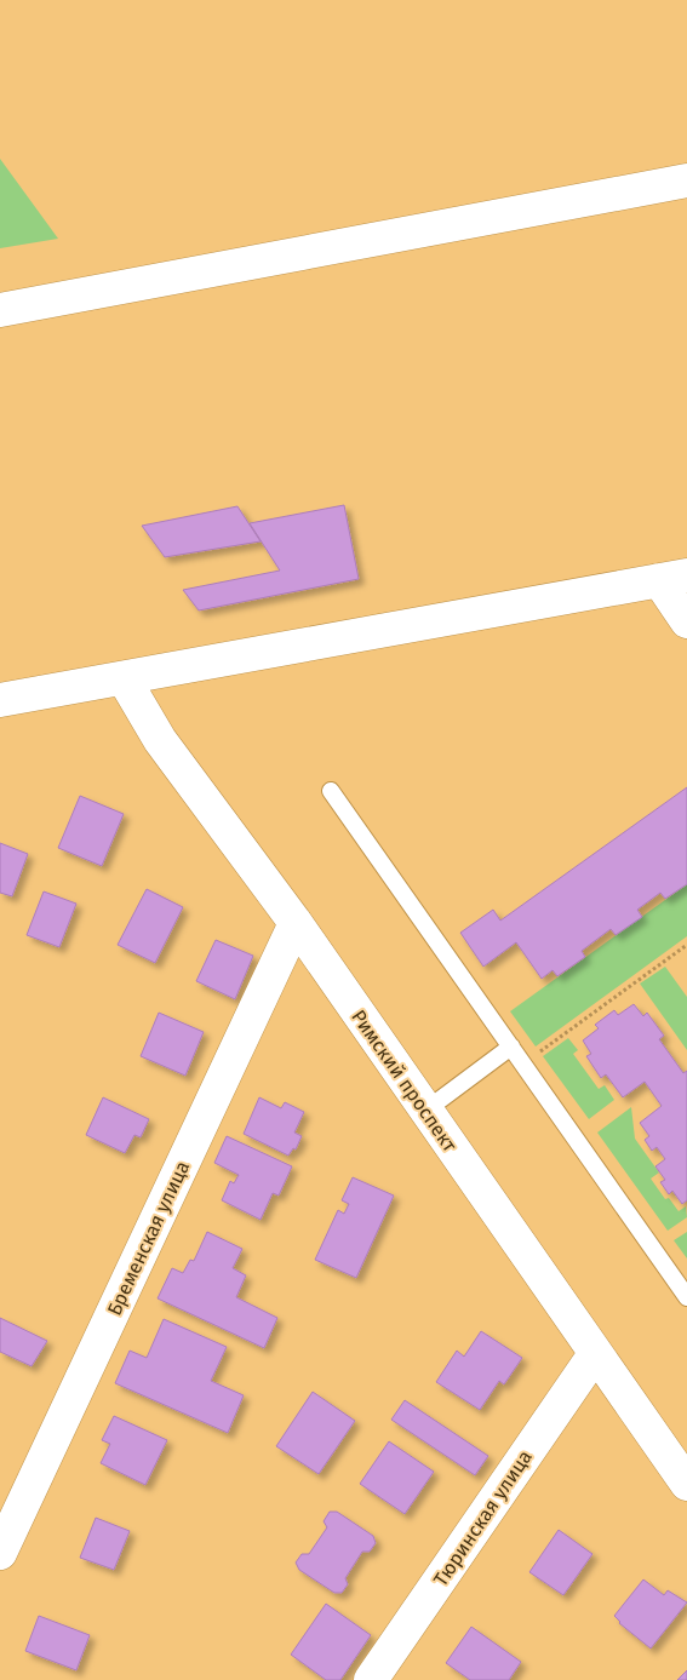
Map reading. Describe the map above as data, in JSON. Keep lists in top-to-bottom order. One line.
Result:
{"streets":{"street":["Римский проспект","Бременская улица","Тюринская улица"]},"crossings":[["Римский проспект","Бременская улица"],["Римский проспект","Тюринская улица"]]}
